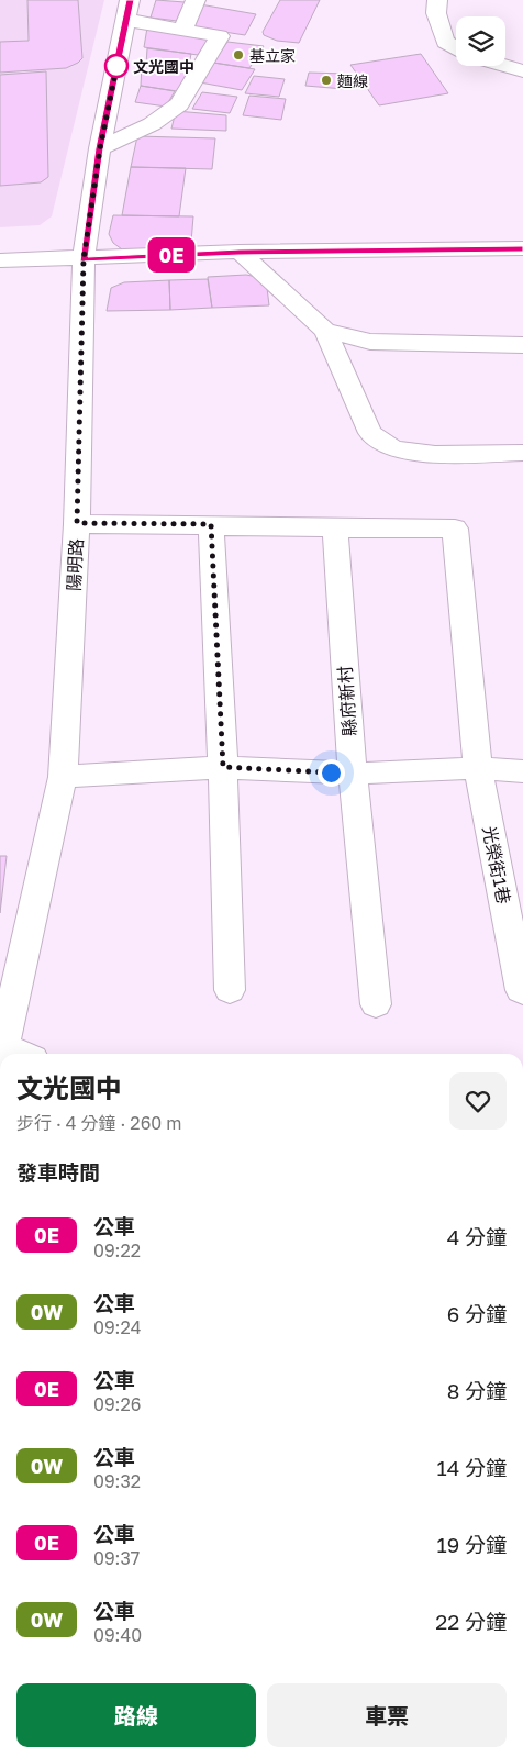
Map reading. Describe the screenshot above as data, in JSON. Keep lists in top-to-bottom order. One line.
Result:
{"streets":{"street":["陽明路","縣府新村","光榮街1巷"]},"places":["基立家","文光國中","麵線"],"lines":["bus line 0E"],"page":{"on_map":"0E","heading":[["文光國中","步行 · 4 分鐘 · 260 m"],"發車時間"],"list":[{"mark":"0E","name":"公車","note":"09:22","value":"4 分鐘"},{"mark":"0W","name":"公車","note":"09:24","value":"6 分鐘"},{"mark":"0E","name":"公車","note":"09:26","value":"8 分鐘"},{"mark":"0W","name":"公車","note":"09:32","value":"14 分鐘"},{"mark":"0E","name":"公車","note":"09:37","value":"19 分鐘"},{"mark":"0W","name":"公車","note":"09:40","value":"22 分鐘"}],"buttons":["路線","車票"]}}
